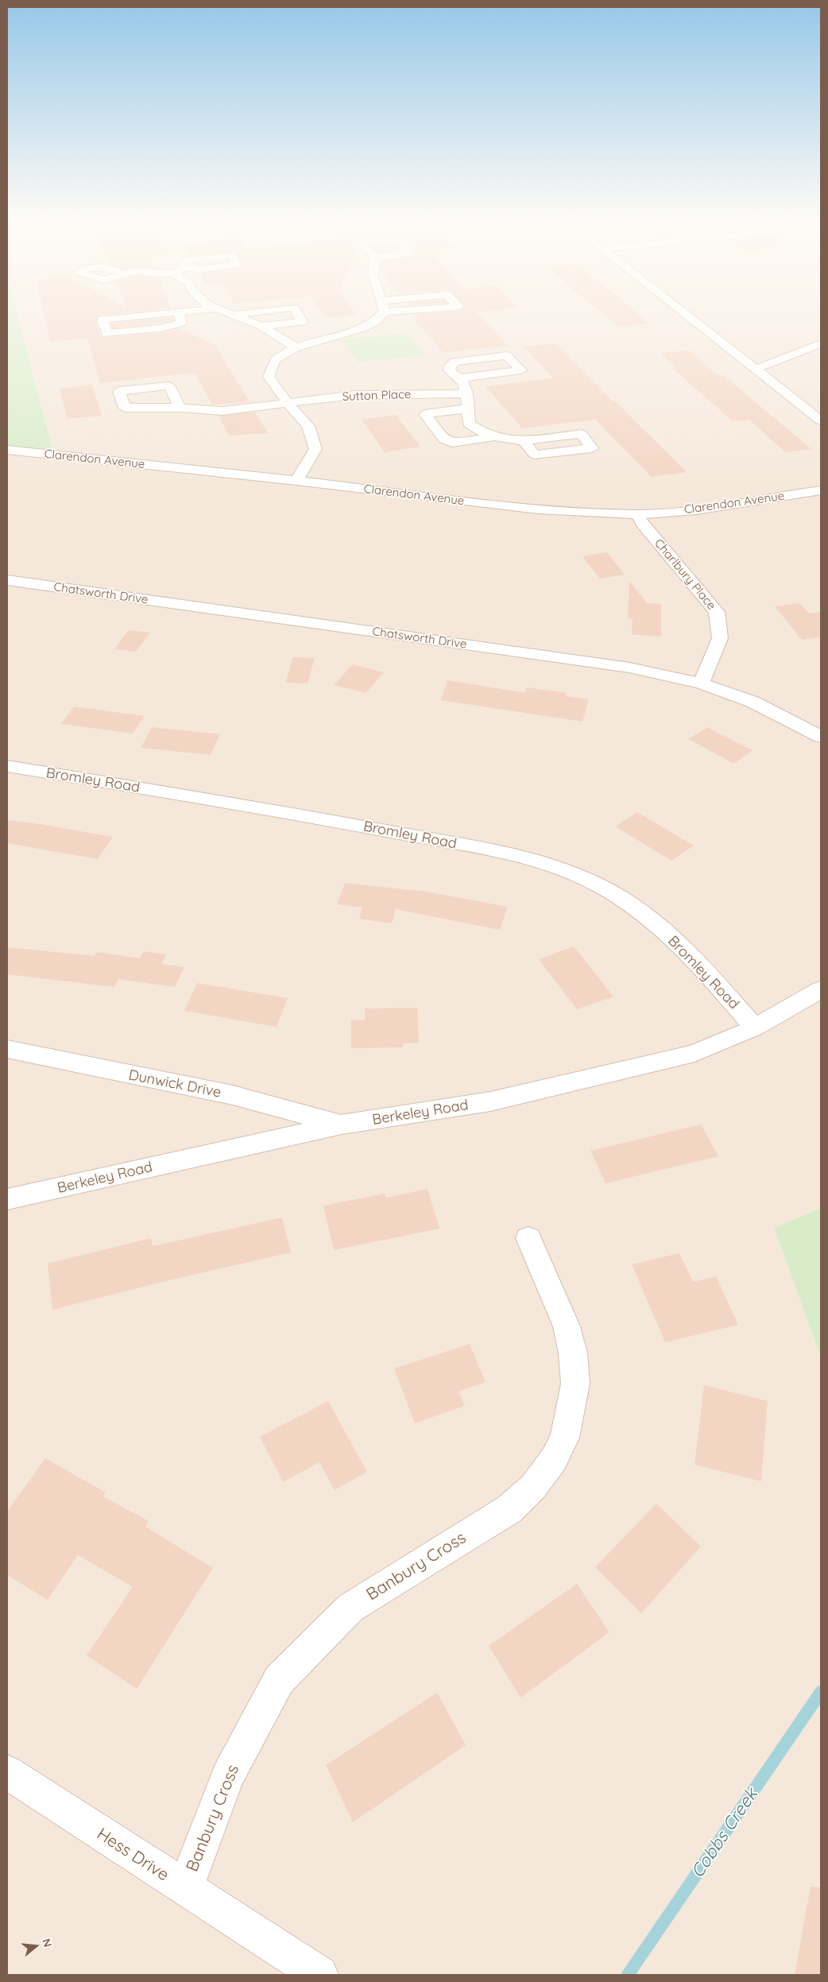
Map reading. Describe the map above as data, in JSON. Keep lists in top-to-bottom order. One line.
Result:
{"streets":{"street":["Sutton Place","Clarendon Avenue","Charlbury Place","Chatsworth Drive","Bromley Road","Dunwick Drive","Berkeley Road","Banbury Cross","Hess Drive"]},"crossings":[["Clarendon Avenue","Charlbury Place"],["Charlbury Place","Chatsworth Drive"],["Bromley Road","Berkeley Road"],["Dunwick Drive","Berkeley Road"],["Banbury Cross","Hess Drive"]],"water":["Cobbs Creek"],"north":"right"}
